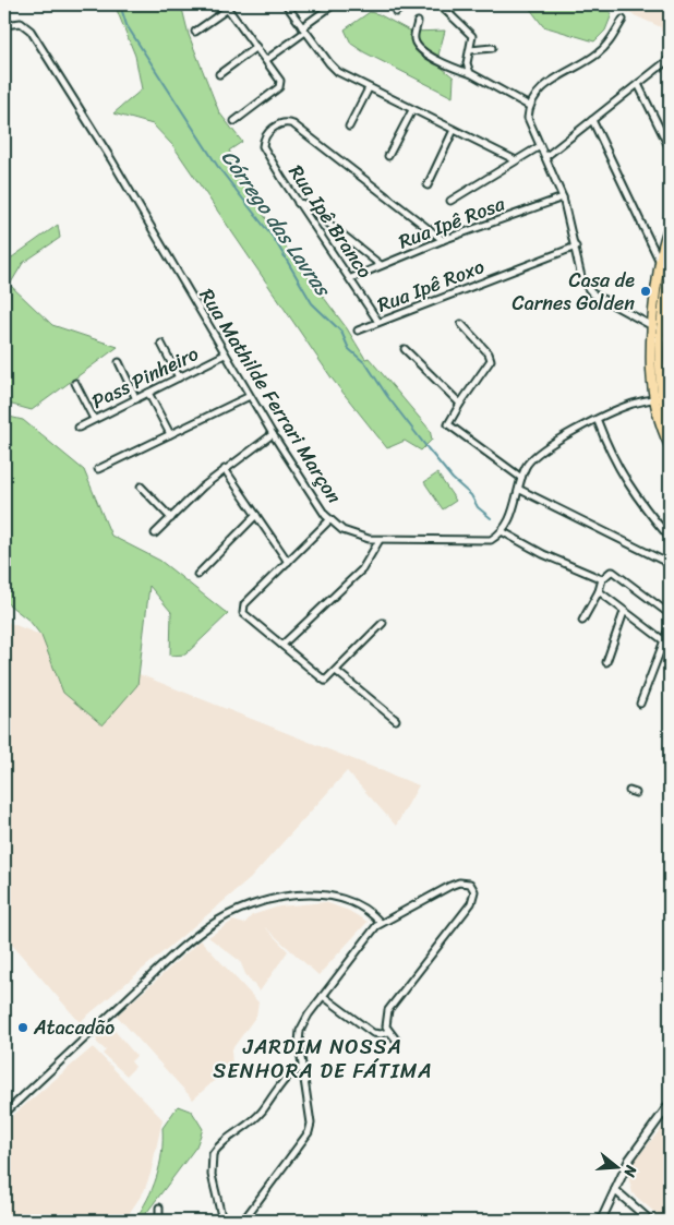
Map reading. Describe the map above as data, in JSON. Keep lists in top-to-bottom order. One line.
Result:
{"streets":{"street":["Rua Ipê Branco","Rua Ipê Rosa","Rua Ipê Roxo","Pass Pinheiro","Rua Mathilde Ferrari Marçon"]},"crossings":[["Rua Ipê Branco","Rua Ipê Rosa"],["Rua Ipê Branco","Rua Ipê Roxo"],["Pass Pinheiro","Rua Mathilde Ferrari Marçon"]],"districts":["JARDIM NOSSA SENHORA DE FÁTIMA"],"water":["Córrego das Lavras"],"places":["Casa de Carnes Golden","Atacadão"],"north":"right"}
